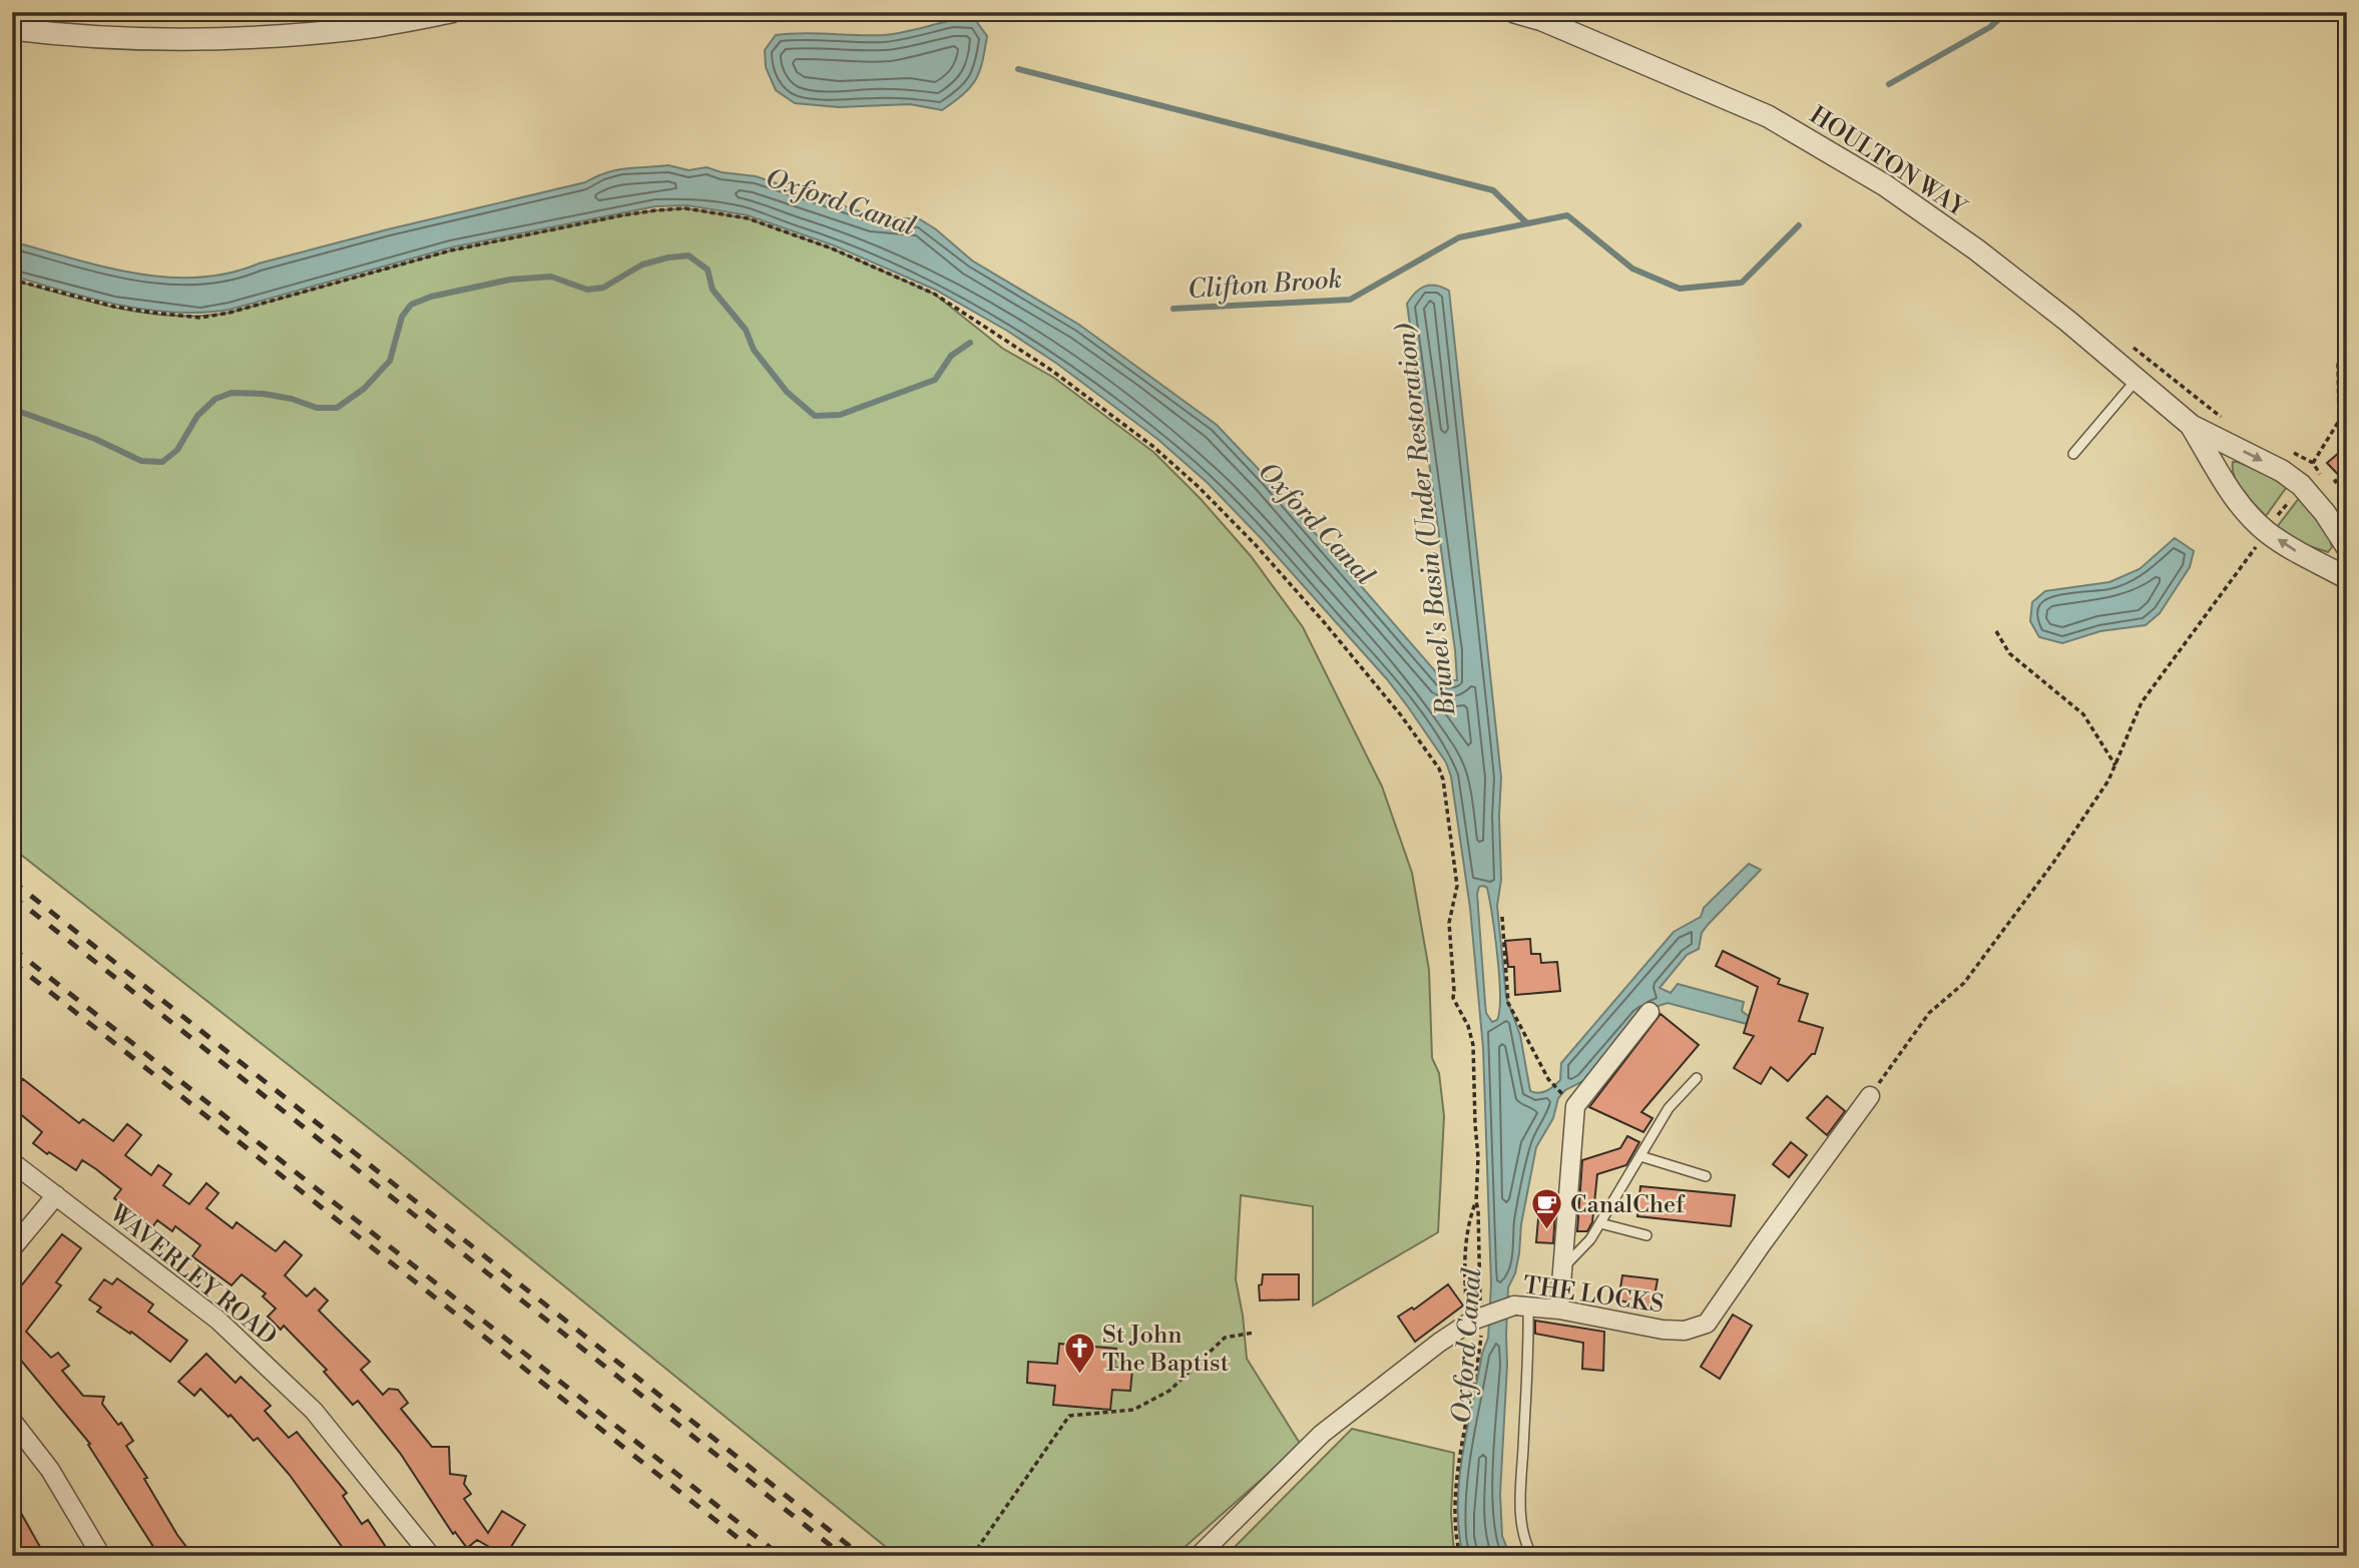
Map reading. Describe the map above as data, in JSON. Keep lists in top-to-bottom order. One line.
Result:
{"streets":{"street":["HOULTON WAY","WAVERLEY ROAD","THE LOCKS"]},"water":["Oxford Canal","Clifton Brook","Brunel's Basin (Under Restoration)"],"places":{"cafe":["CanalChef"],"church":["St John The Baptist"]}}
